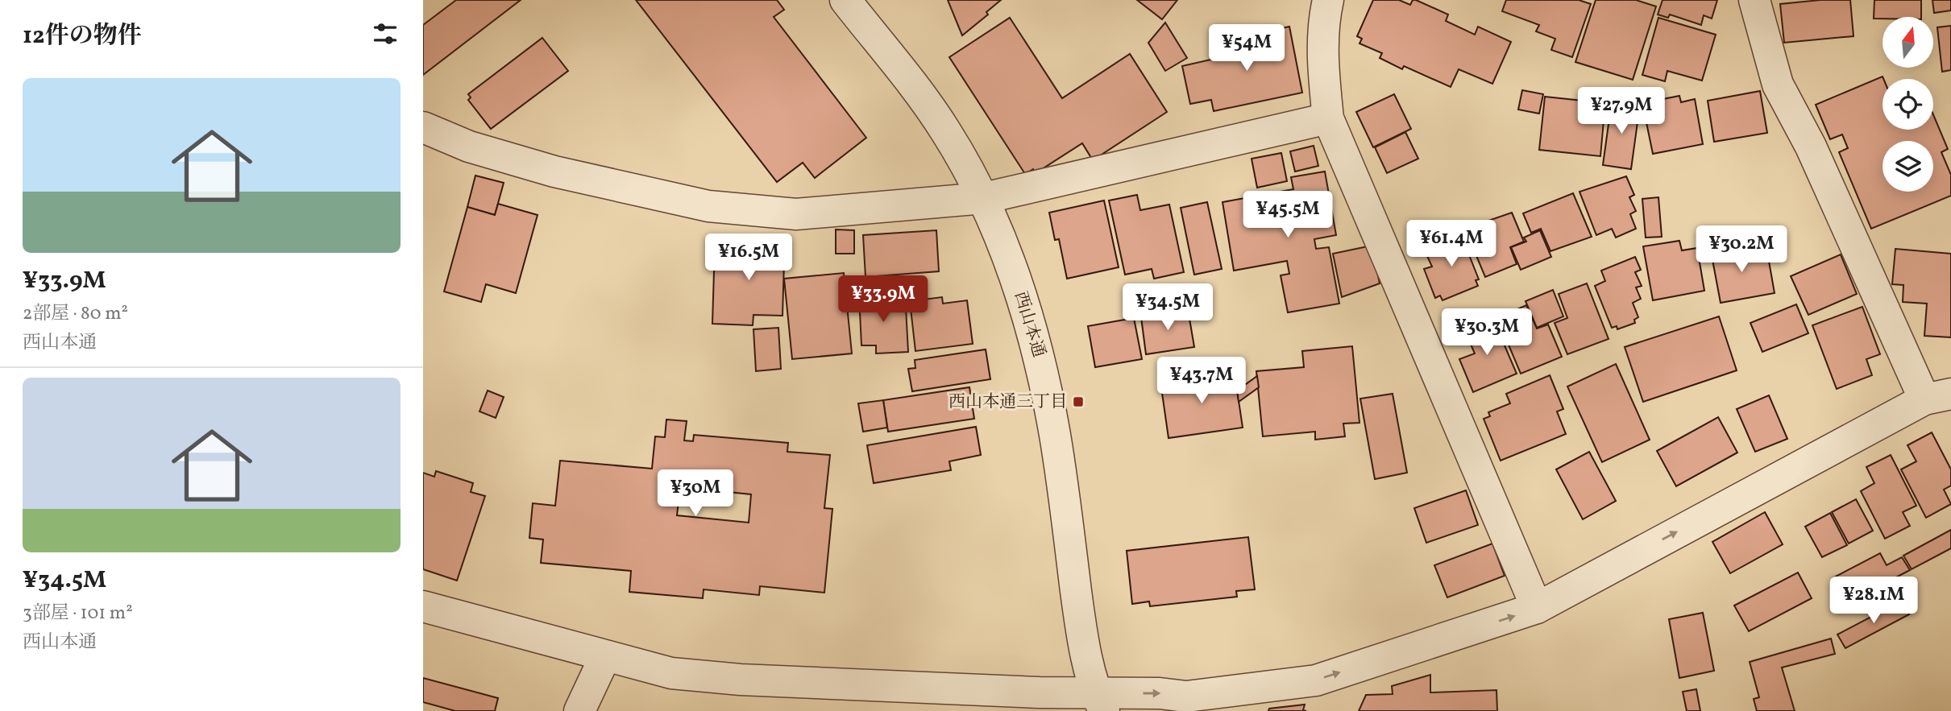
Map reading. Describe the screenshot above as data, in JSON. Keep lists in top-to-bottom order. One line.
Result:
{"streets":{"street":["西山本通"]},"places":{"transit":["西山本通三丁目"]},"north":"top","page":{"heading":"12件の物件","price":["¥54M","¥27.9M","¥45.5M","¥61.4M","¥30.2M","¥16.5M","¥33.9M","¥34.5M","¥30.3M","¥43.7M","¥30M","¥28.1M"],"list":[{"name":"¥33.9M","note":"2部屋 · 80 m² · 西山本通"},{"name":"¥34.5M","note":"3部屋 · 101 m² · 西山本通"}]}}
